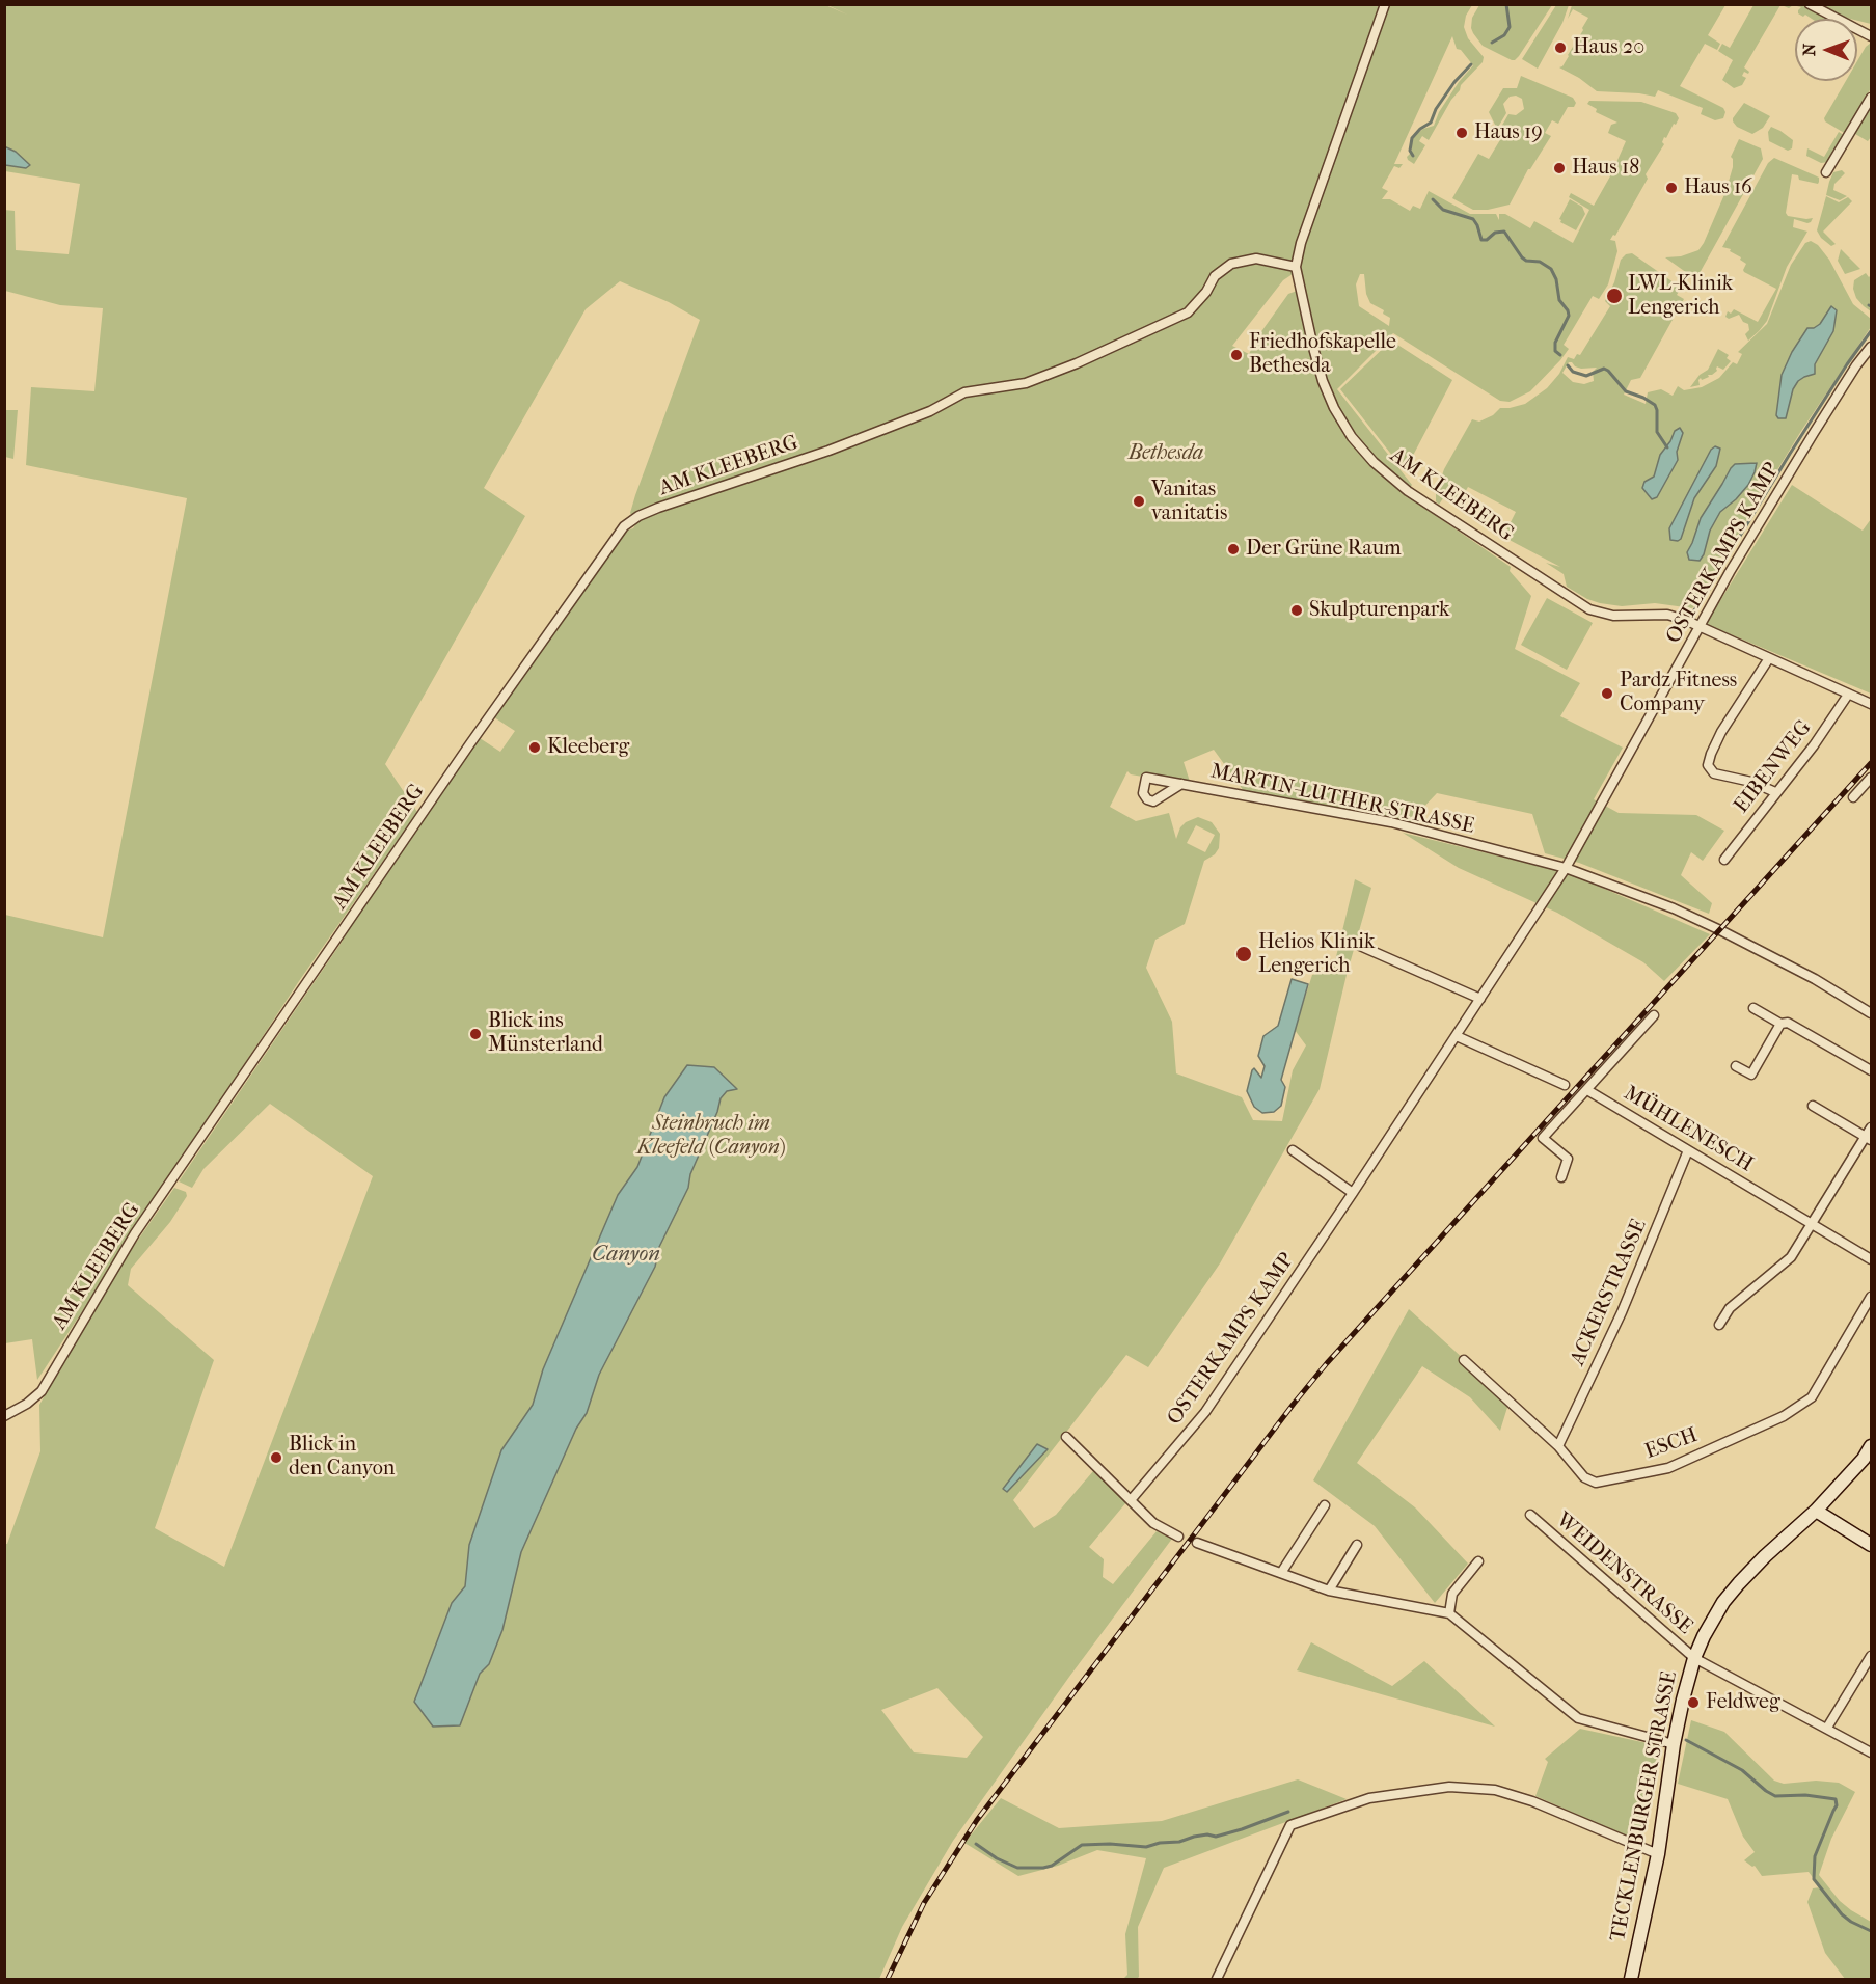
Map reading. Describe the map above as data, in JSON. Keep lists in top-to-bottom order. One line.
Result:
{"streets":{"street":["AM KLEEBERG","OSTERKAMPS KAMP","EIBENWEG","MARTIN-LUTHER-STRASSE","MÜHLENESCH","ACKERSTRASSE","ESCH","WEIDENSTRASSE","TECKLENBURGER STRASSE"]},"crossings":[["AM KLEEBERG","OSTERKAMPS KAMP"],["AM KLEEBERG","EIBENWEG"],["OSTERKAMPS KAMP","MARTIN-LUTHER-STRASSE"],["MÜHLENESCH","ACKERSTRASSE"],["ACKERSTRASSE","ESCH"],["WEIDENSTRASSE","TECKLENBURGER STRASSE"]],"water":["Canyon"],"parks":["Bethesda","Steinbruch im Kleefeld (Canyon)"],"places":["Haus 20","Haus 19","Haus 18","Haus 16","LWL-Klinik Lengerich","Friedhofskapelle Bethesda","Vanitas vanitatis","Der Grüne Raum","Skulpturenpark","Pardz Fitness Company","Kleeberg","Helios Klinik Lengerich","Blick ins Münsterland","Blick in den Canyon","Feldweg"],"north":"left"}
